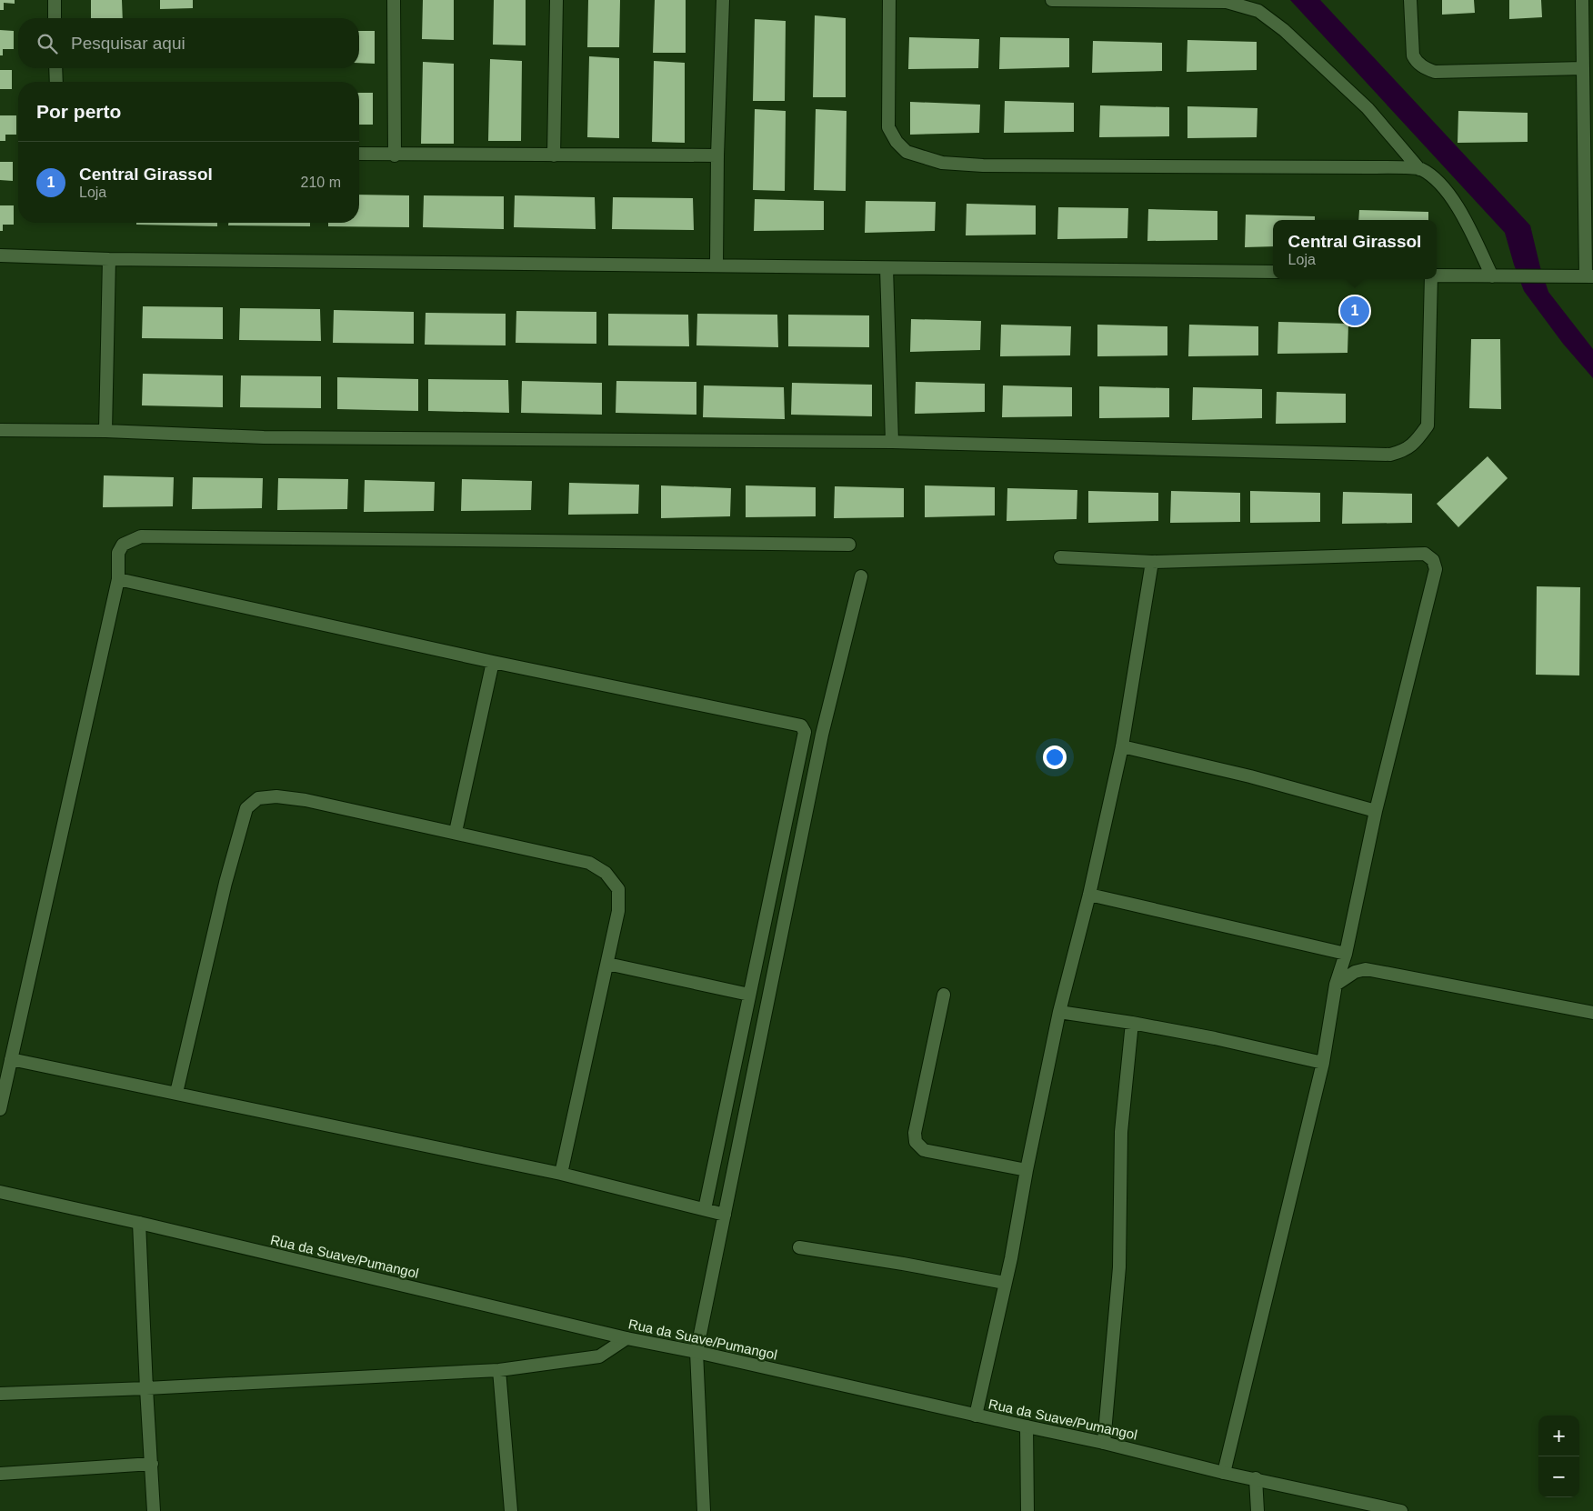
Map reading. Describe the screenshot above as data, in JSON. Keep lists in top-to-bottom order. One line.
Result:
{"streets":{"street":["Rua da Suave/Pumangol"]},"page":{"search":"Pesquisar aqui","heading":"Por perto","list":[{"mark":"1","name":"Central Girassol","note":"Loja","value":"210 m"}],"popup":["Central Girassol","Loja"],"pins":"1","map_buttons":["+","−"]}}
